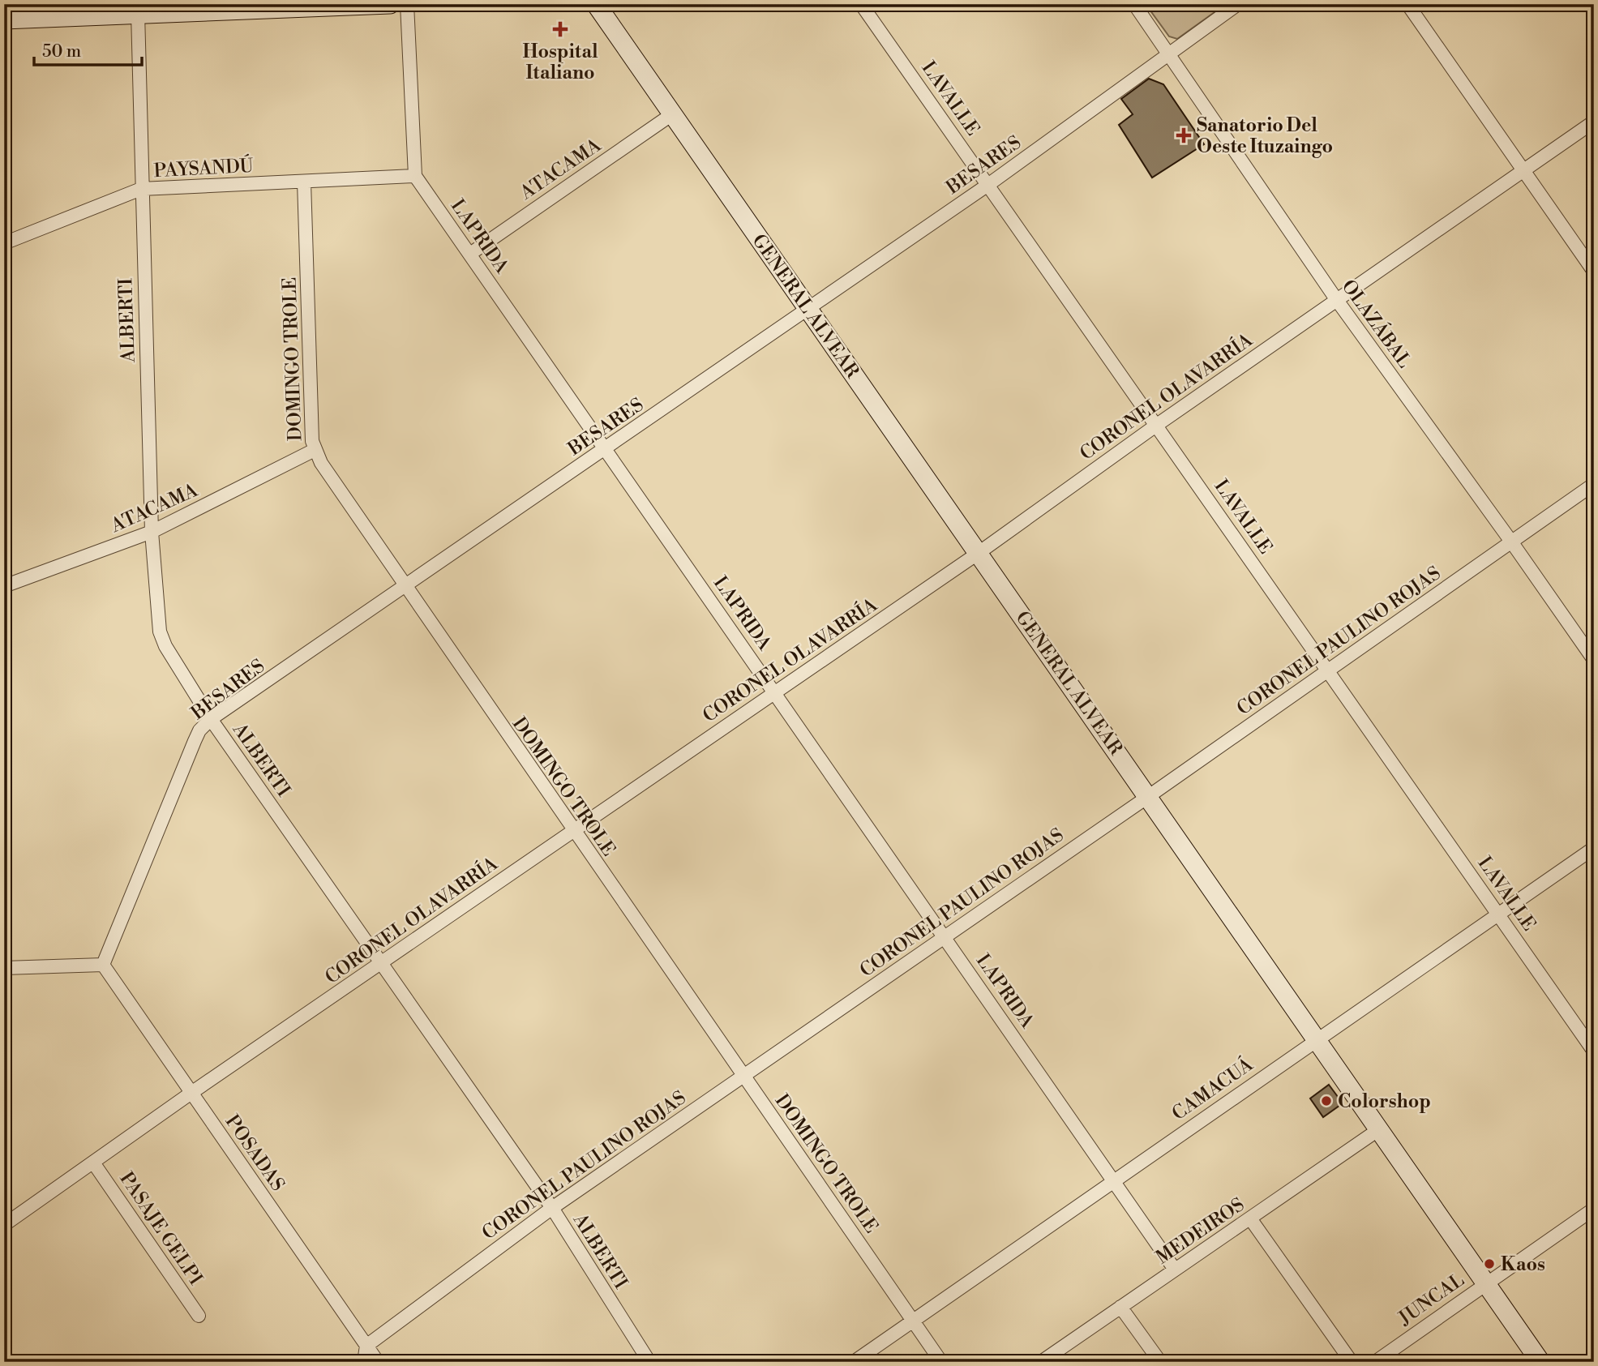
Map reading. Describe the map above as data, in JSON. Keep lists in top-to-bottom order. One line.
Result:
{"streets":{"street":["LAVALLE","BESARES","PAYSANDÚ","ATACAMA","LAPRIDA","GENERAL ALVEAR","ALBERTI","OLAZÁBAL","DOMINGO TROLE","CORONEL OLAVARRÍA","CORONEL PAULINO ROJAS","CAMACUÁ","POSADAS","PASAJE GELPI","MEDEIROS","JUNCAL"]},"crossings":[["LAVALLE","BESARES"],["LAVALLE","CORONEL OLAVARRÍA"],["LAVALLE","CORONEL PAULINO ROJAS"],["LAVALLE","CAMACUÁ"],["BESARES","LAPRIDA"],["BESARES","GENERAL ALVEAR"],["BESARES","ALBERTI"],["BESARES","OLAZÁBAL"],["BESARES","DOMINGO TROLE"],["BESARES","POSADAS"],["PAYSANDÚ","LAPRIDA"],["PAYSANDÚ","ALBERTI"],["PAYSANDÚ","DOMINGO TROLE"],["ATACAMA","LAPRIDA"],["ATACAMA","GENERAL ALVEAR"],["ATACAMA","ALBERTI"],["ATACAMA","DOMINGO TROLE"],["LAPRIDA","CORONEL OLAVARRÍA"],["LAPRIDA","CORONEL PAULINO ROJAS"],["LAPRIDA","CAMACUÁ"],["LAPRIDA","MEDEIROS"],["GENERAL ALVEAR","CORONEL OLAVARRÍA"],["GENERAL ALVEAR","CORONEL PAULINO ROJAS"],["GENERAL ALVEAR","CAMACUÁ"],["GENERAL ALVEAR","MEDEIROS"],["GENERAL ALVEAR","JUNCAL"],["ALBERTI","CORONEL OLAVARRÍA"],["ALBERTI","CORONEL PAULINO ROJAS"],["OLAZÁBAL","CORONEL OLAVARRÍA"],["OLAZÁBAL","CORONEL PAULINO ROJAS"],["DOMINGO TROLE","CORONEL OLAVARRÍA"],["DOMINGO TROLE","CORONEL PAULINO ROJAS"],["DOMINGO TROLE","CAMACUÁ"],["CORONEL OLAVARRÍA","POSADAS"],["CORONEL OLAVARRÍA","PASAJE GELPI"],["CORONEL PAULINO ROJAS","POSADAS"]],"places":{"health":["Hospital Italiano","Sanatorio Del Oeste Ituzaingo"],"other":["Colorshop","Kaos"]},"scale_bar":"50 m"}
